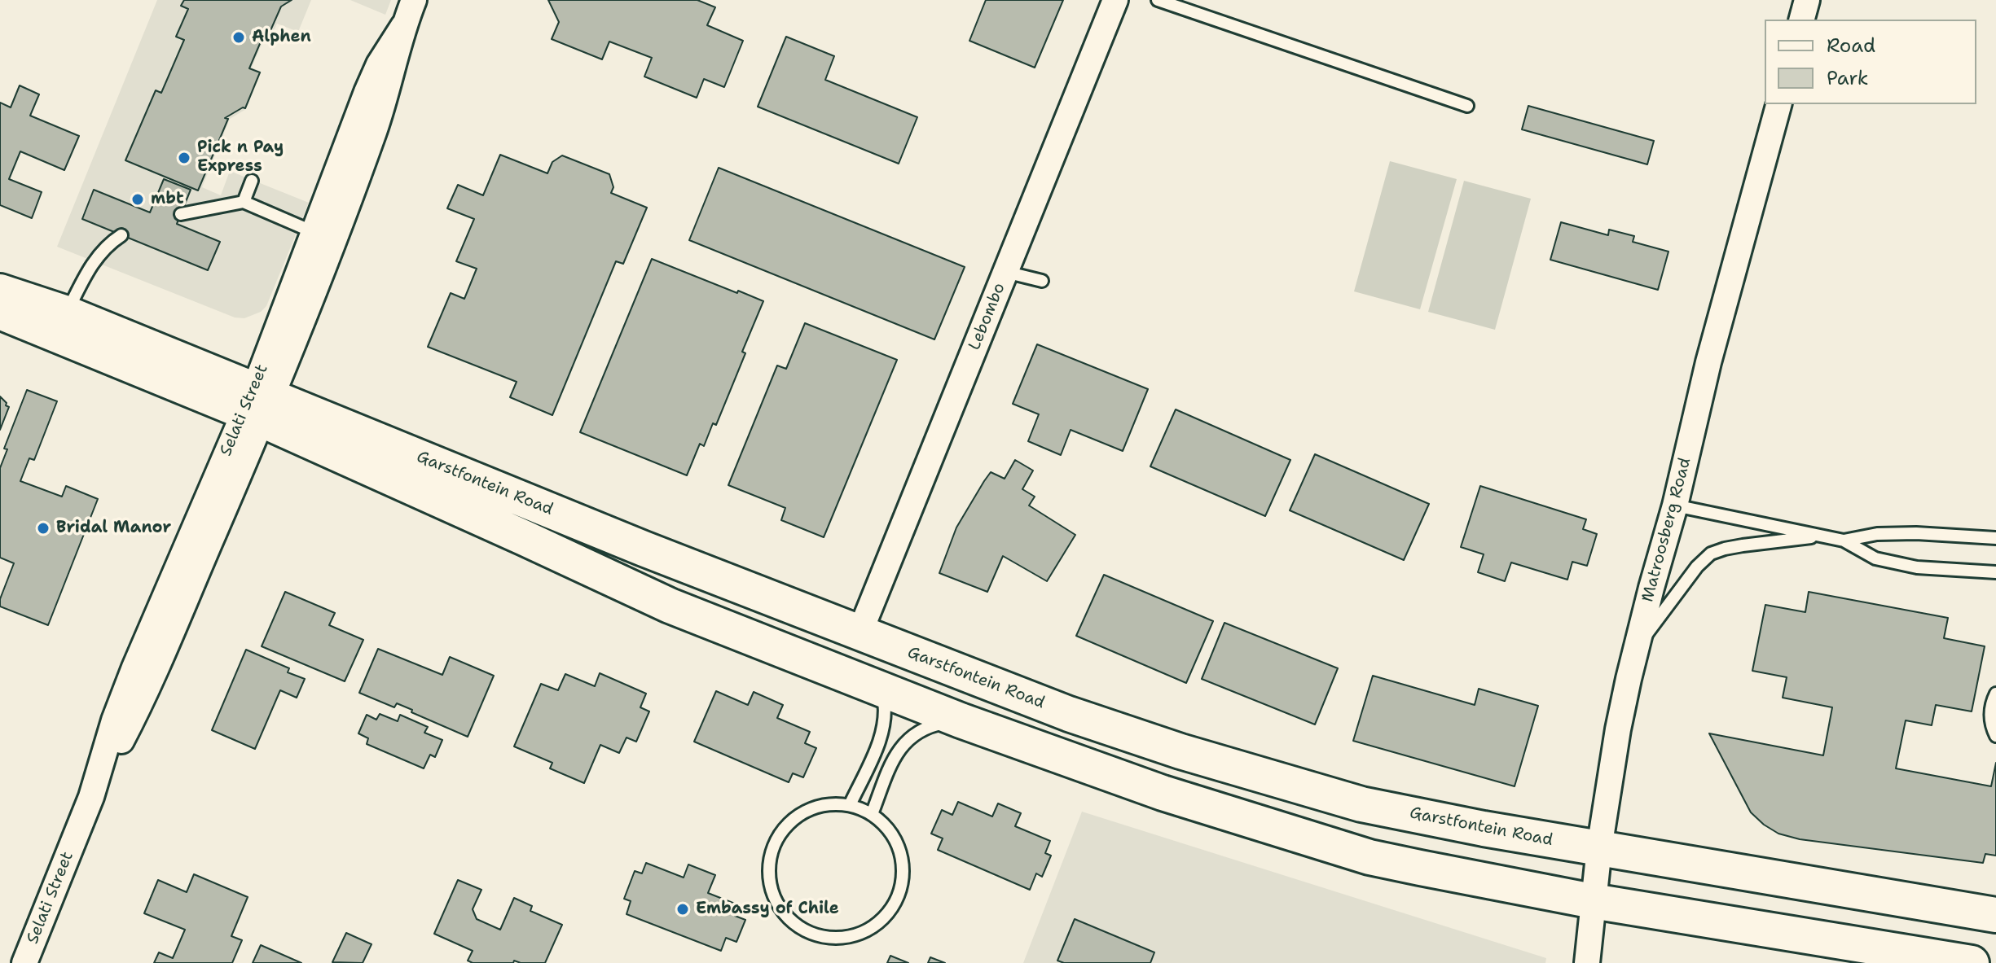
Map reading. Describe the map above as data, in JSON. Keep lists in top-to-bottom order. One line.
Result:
{"streets":{"main road":["Garstfontein Road"],"street":["Lebombo","Selati Street","Matroosberg Road"]},"crossings":[["Lebombo","Garstfontein Road"],["Selati Street","Garstfontein Road"],["Garstfontein Road","Matroosberg Road"]],"places":["Alphen","Pick n Pay Express","mbt","Bridal Manor","Embassy of Chile"],"legend":["Road","Park"]}
